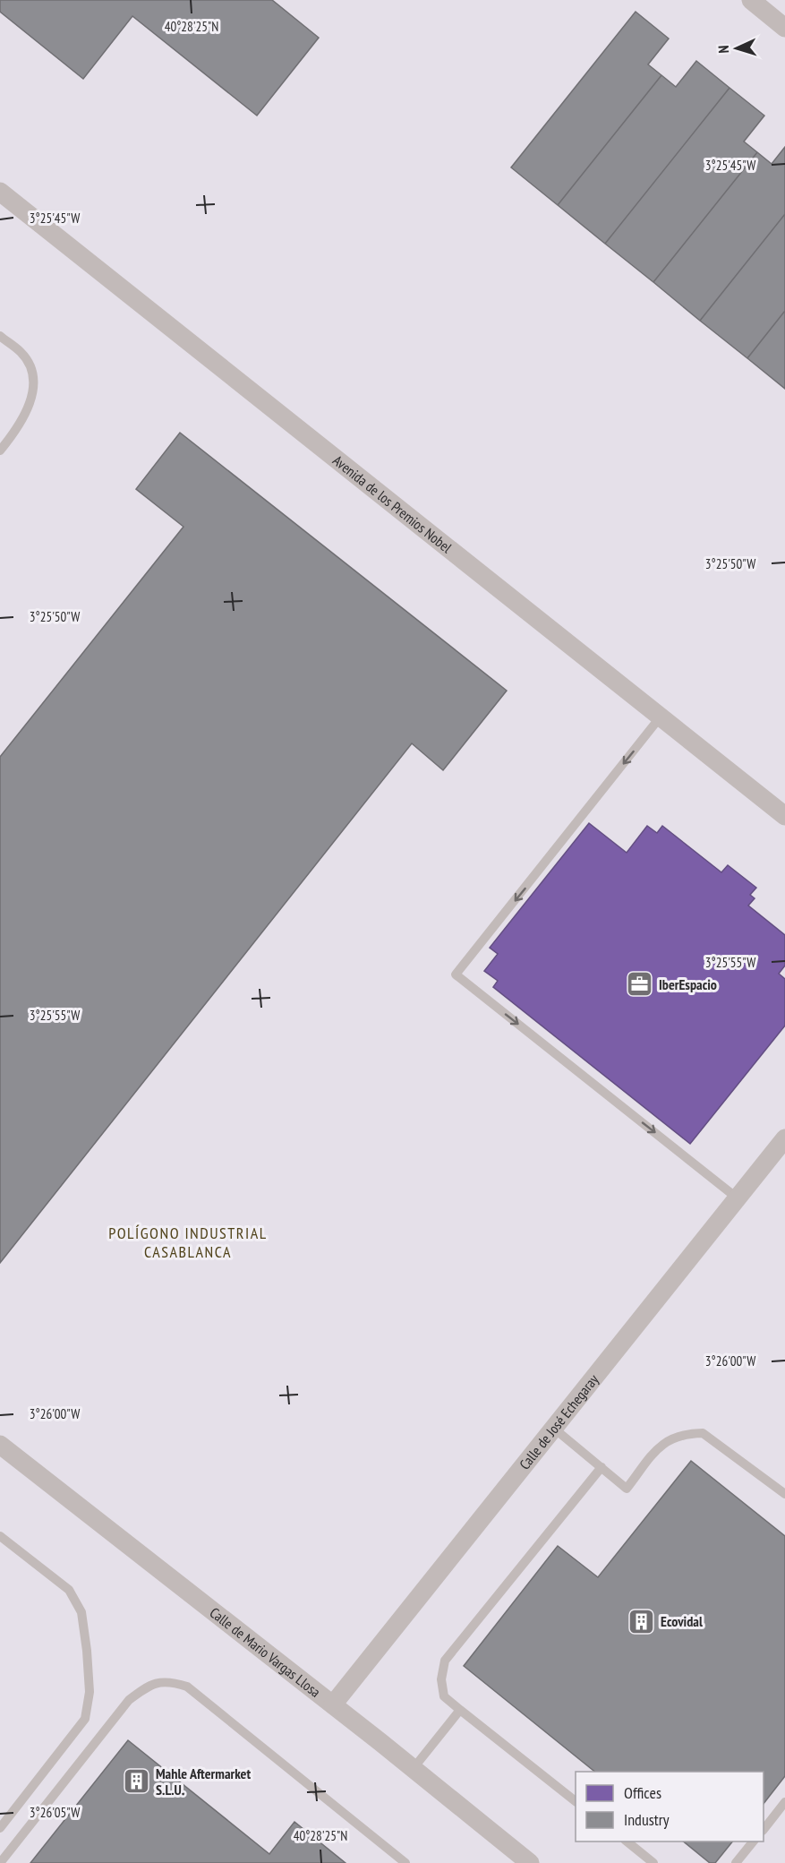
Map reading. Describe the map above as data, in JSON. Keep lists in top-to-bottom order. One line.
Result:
{"streets":{"street":["Avenida de los Premios Nobel","Calle de José Echegaray","Calle de Mario Vargas Llosa"]},"crossings":[["Calle de José Echegaray","Calle de Mario Vargas Llosa"]],"districts":["POLÍGONO INDUSTRIAL CASABLANCA"],"places":{"office":["IberEspacio"],"building":["Ecovidal","Mahle Aftermarket S.L.U."]},"legend":["Offices","Industry"],"north":"left","coordinates":["40°28'25\"N","3°25'45\"W","3°25'50\"W","3°25'55\"W","3°26'00\"W","3°26'05\"W"]}
